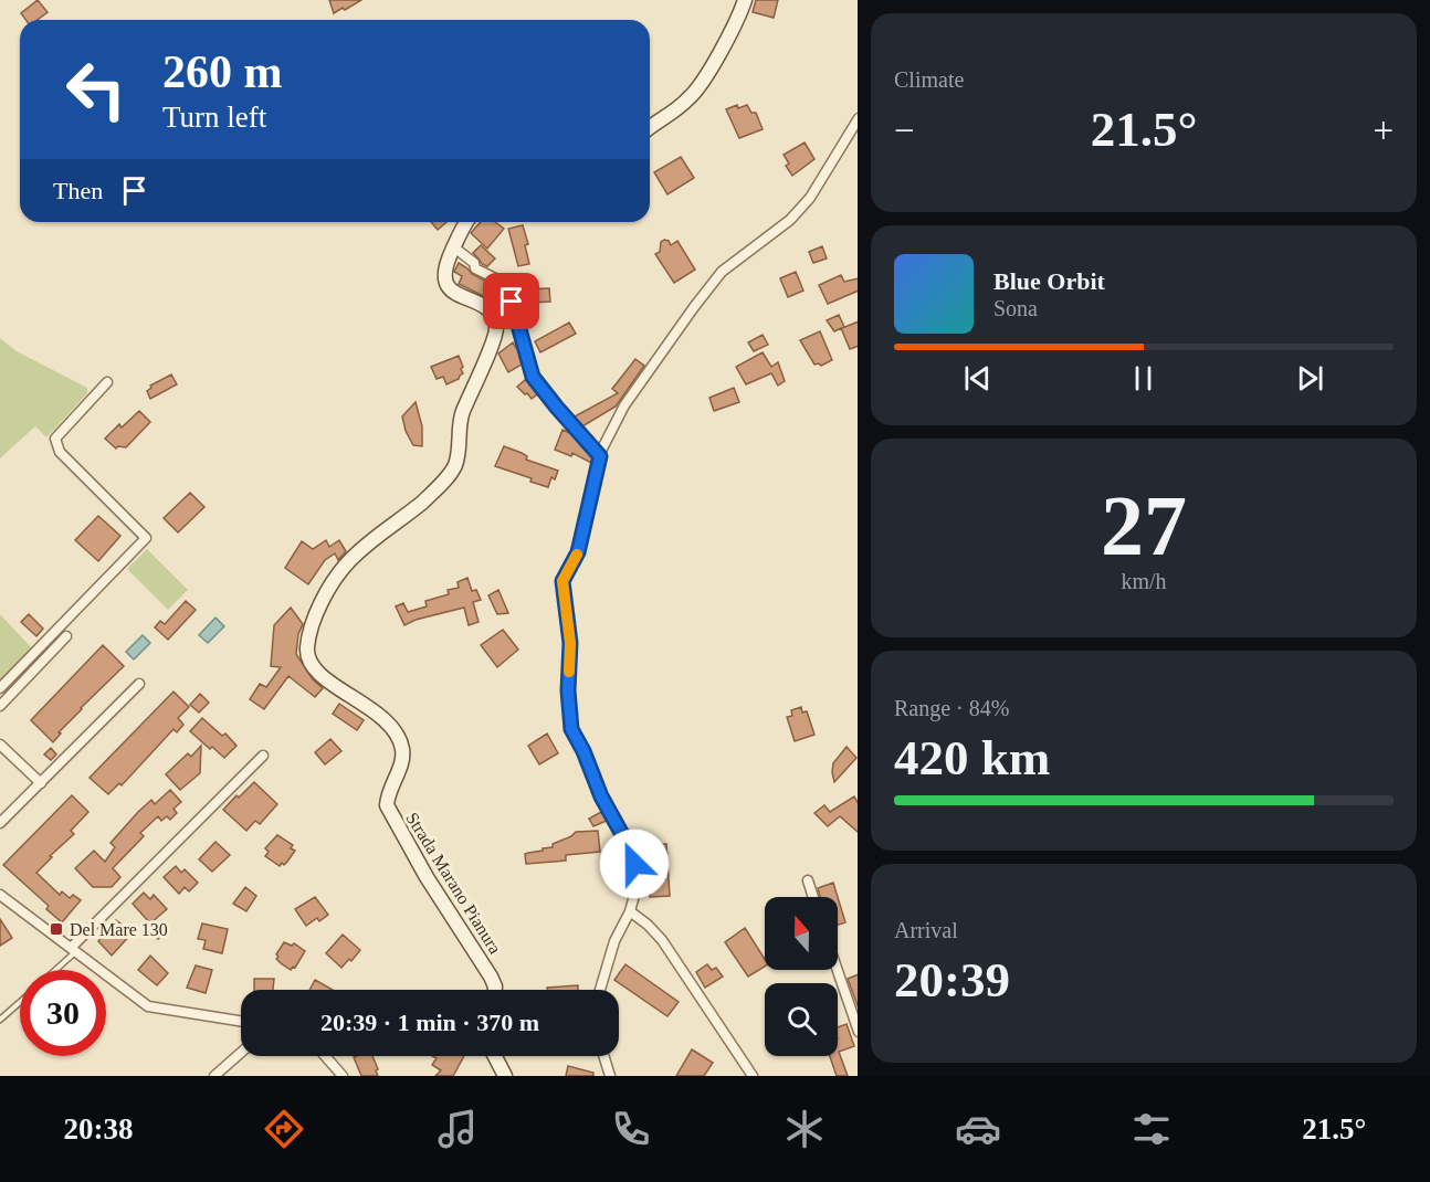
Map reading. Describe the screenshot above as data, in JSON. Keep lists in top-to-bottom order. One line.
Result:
{"streets":{"street":["Strada Marano Pianura"]},"places":{"transit":["Del Mare 130"]},"north":"top","page":{"tile":["Climate",["27","km/h"],["Range · 84%","420 km"],["Arrival","20:39"]],"turn":["260 m","Turn left"],"heat":["−","21.5°","+"],"then":"Then","song":["Blue Orbit","Sona"],"limit":"30","trip":"20:39 · 1 min · 370 m","tabs":["20:38","21.5°"]}}
